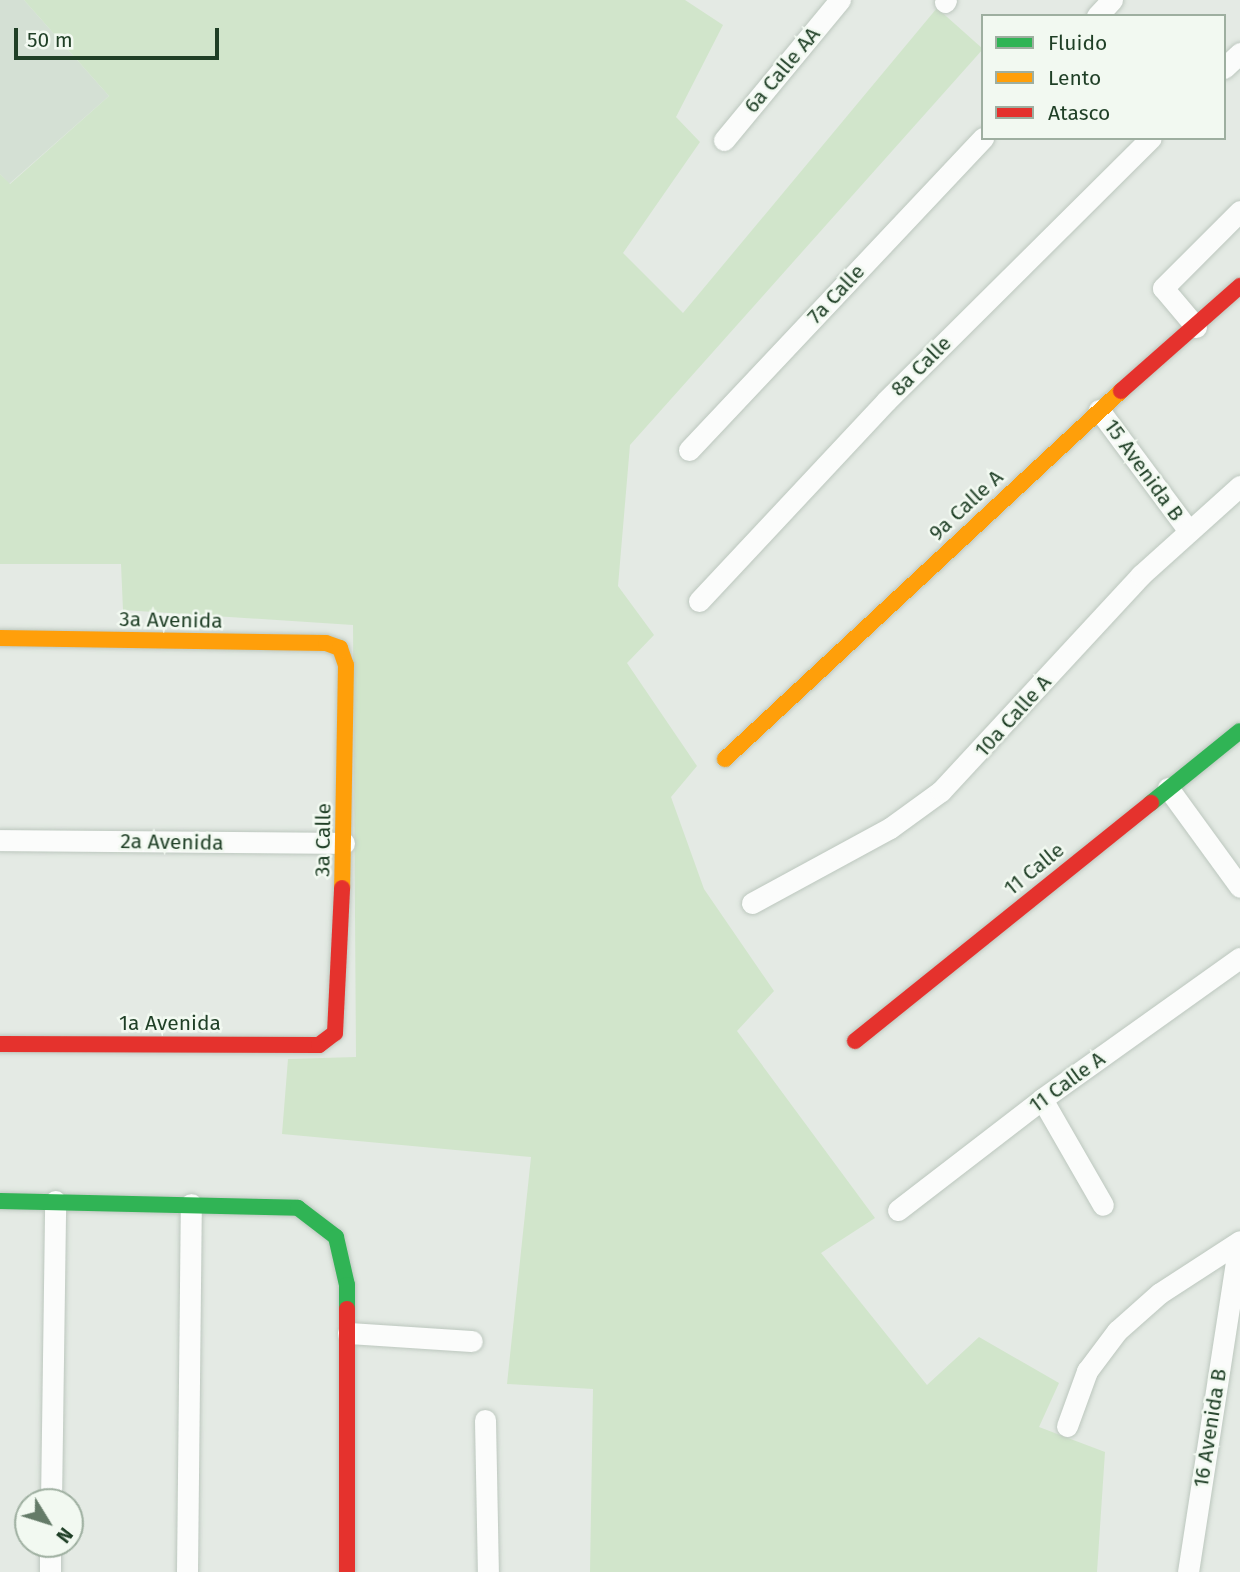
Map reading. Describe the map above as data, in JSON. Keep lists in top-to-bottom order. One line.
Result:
{"streets":{"street":["6a Calle AA","7a Calle","8a Calle","15 Avenida B","9a Calle A","3a Avenida","10a Calle A","3a Calle","2a Avenida","11 Calle","1a Avenida","11 Calle A","16 Avenida B"]},"crossings":[["15 Avenida B","9a Calle A"],["15 Avenida B","10a Calle A"],["3a Avenida","3a Calle"],["3a Calle","2a Avenida"],["3a Calle","1a Avenida"]],"legend":["Fluido","Lento","Atasco"],"scale_bar":"50 m","north":"bottom right"}
